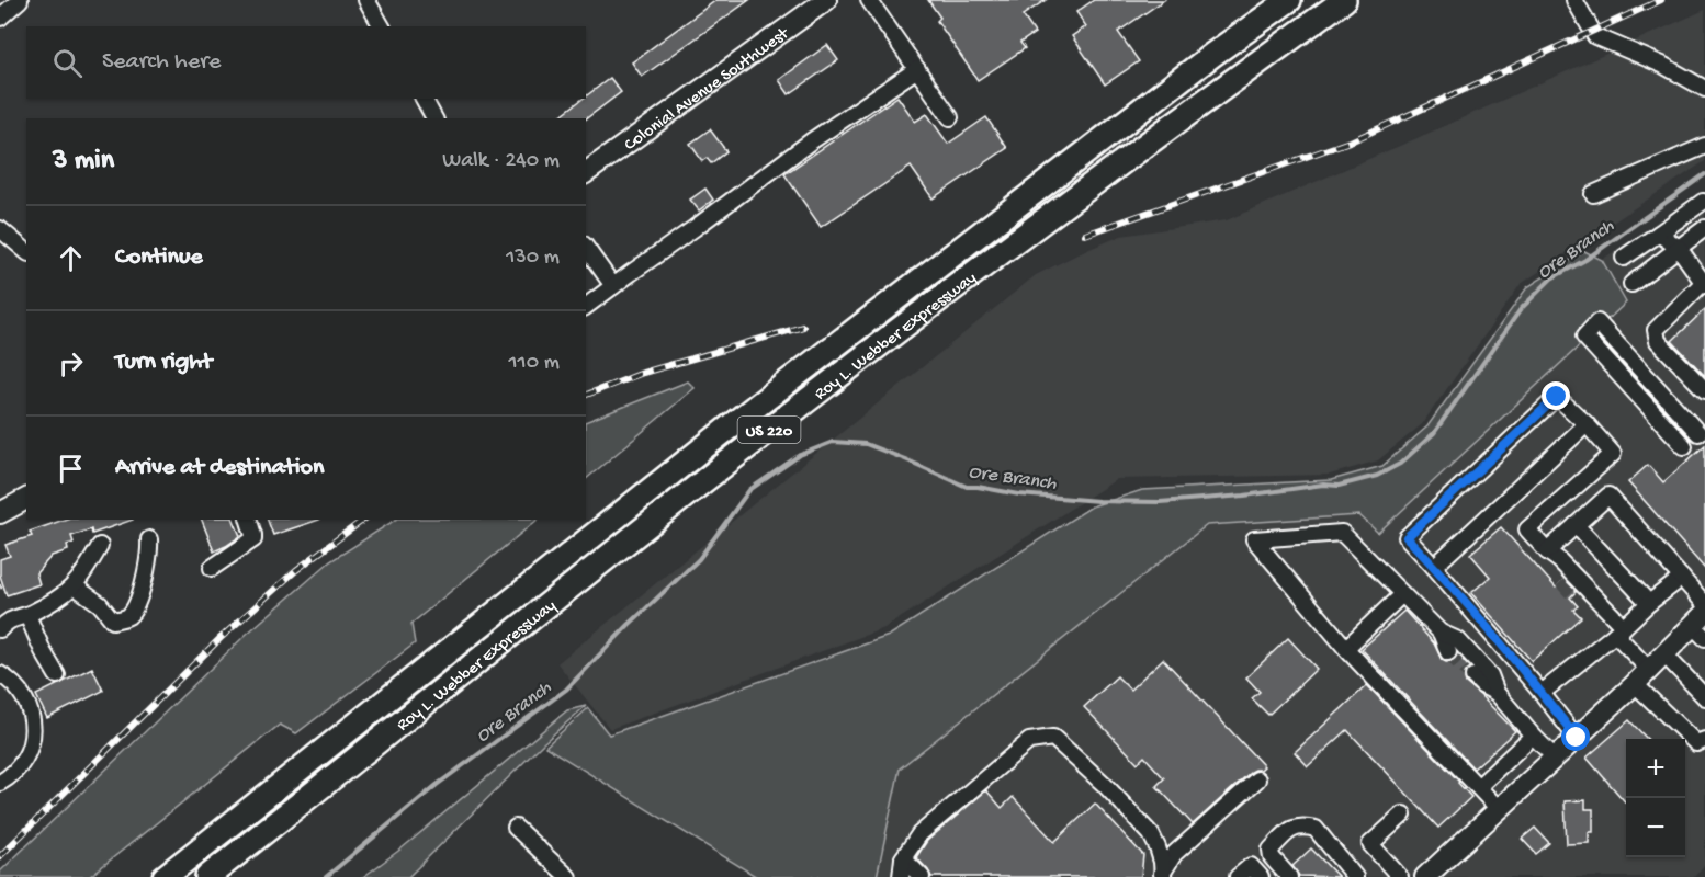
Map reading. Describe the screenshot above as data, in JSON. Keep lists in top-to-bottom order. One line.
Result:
{"streets":{"highway":["Roy L. Webber Expressway","US 220"],"main road":["Colonial Avenue Southwest"]},"water":["Ore Branch"],"page":{"search":"Search here","heading":["3 min","Walk · 240 m"],"list":[["Continue","130 m"],["Turn right","110 m"],"Arrive at destination"],"map_buttons":["+","−"]}}
